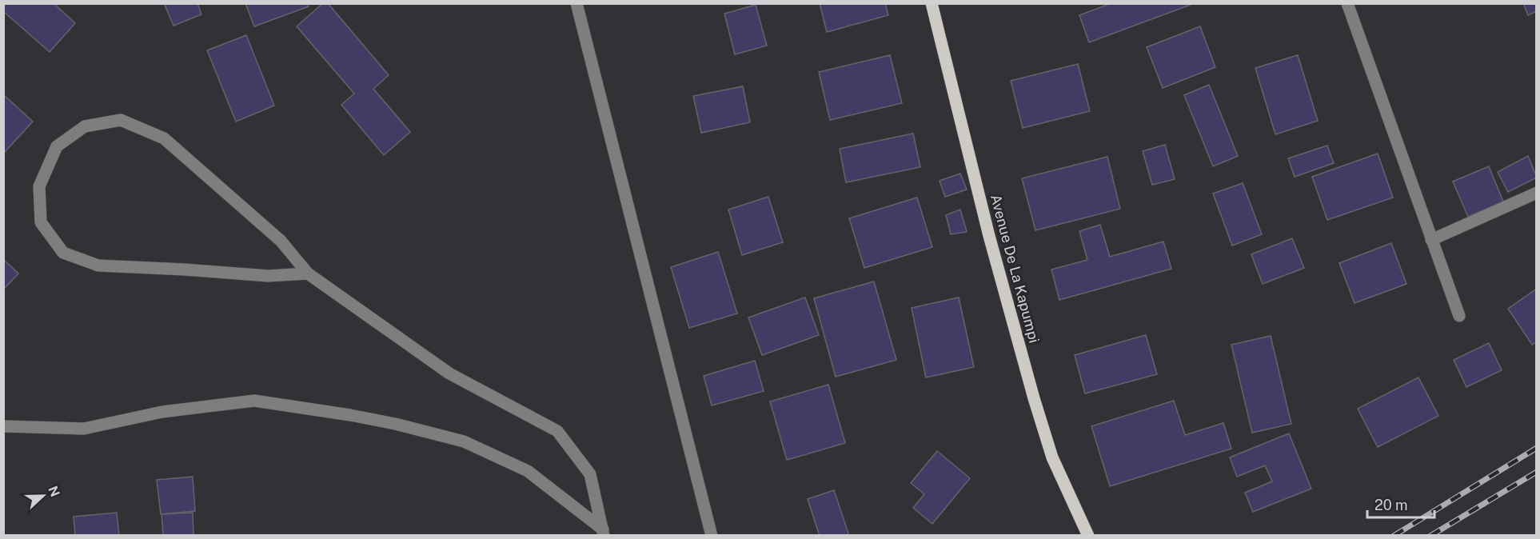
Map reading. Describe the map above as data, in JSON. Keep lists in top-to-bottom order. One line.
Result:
{"streets":{"main road":["Avenue De La Kapumpi"]},"scale_bar":"20 m","north":"right"}
